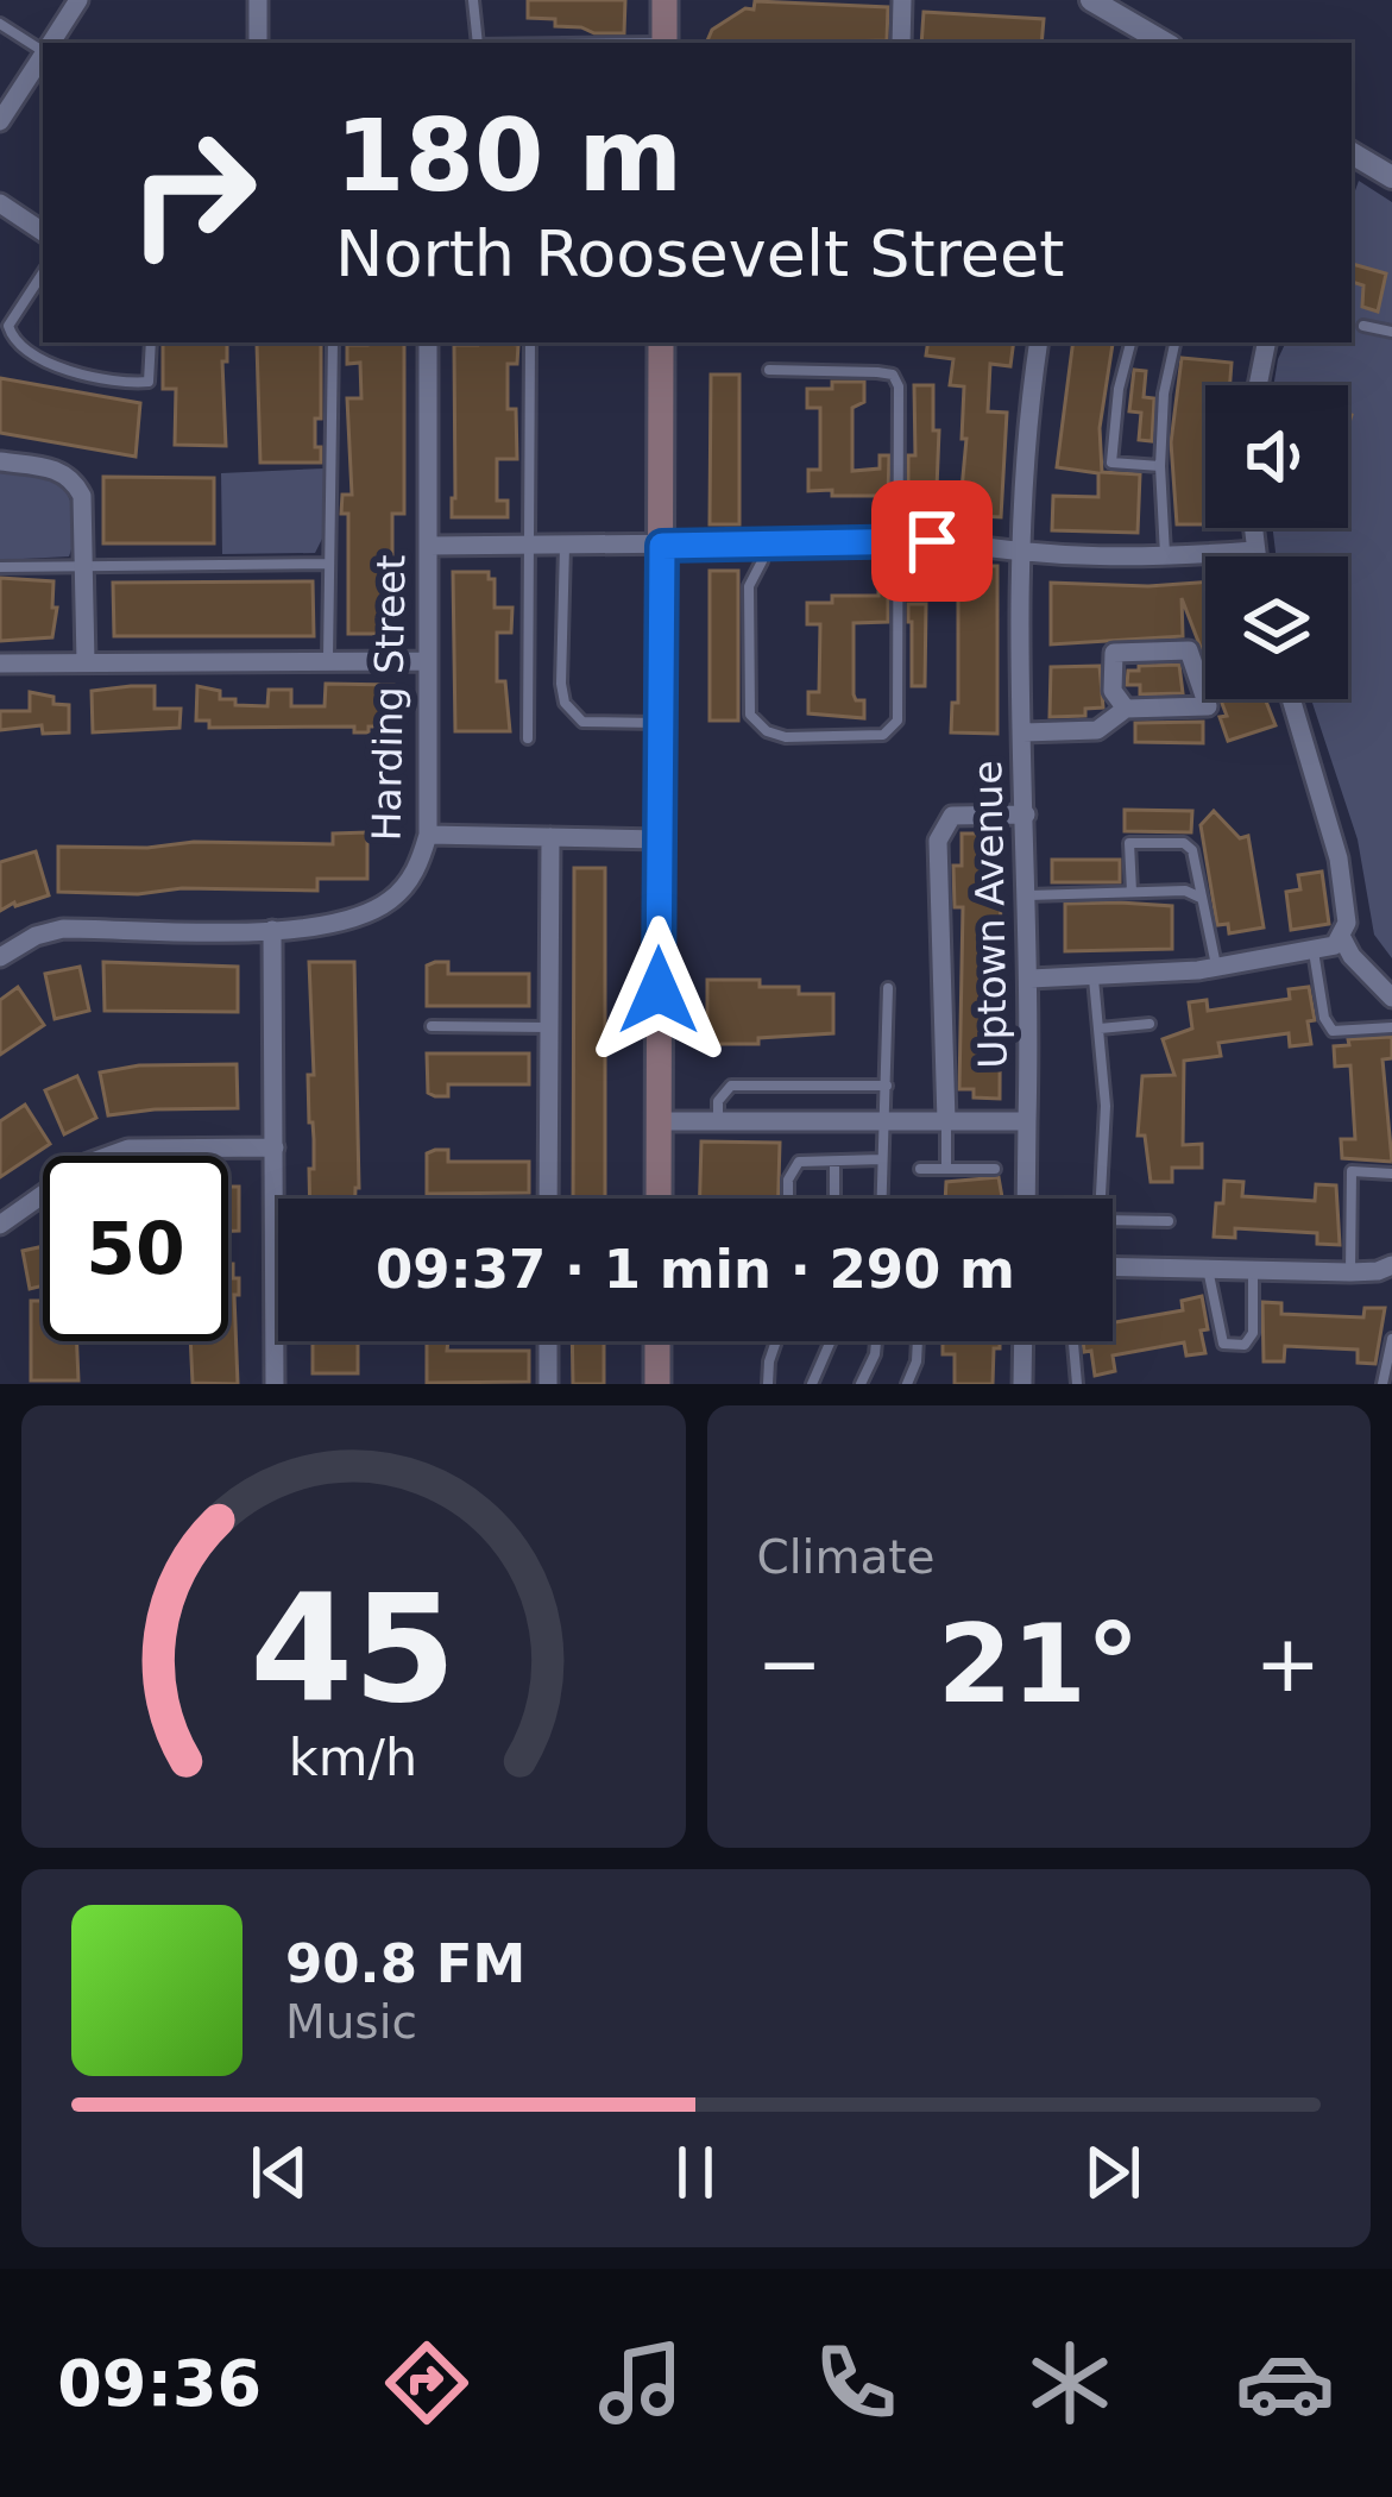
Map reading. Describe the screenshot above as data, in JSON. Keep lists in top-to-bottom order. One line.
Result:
{"streets":{"street":["Harding Street","Uptown Avenue"]},"page":{"turn":["180 m","North Roosevelt Street"],"limit":"50","trip":"09:37 · 1 min · 290 m","tile":"Climate","heat":["−","21°","+"],"song":["90.8 FM","Music"],"tabs":"09:36","gauge":["45","km/h"]}}
